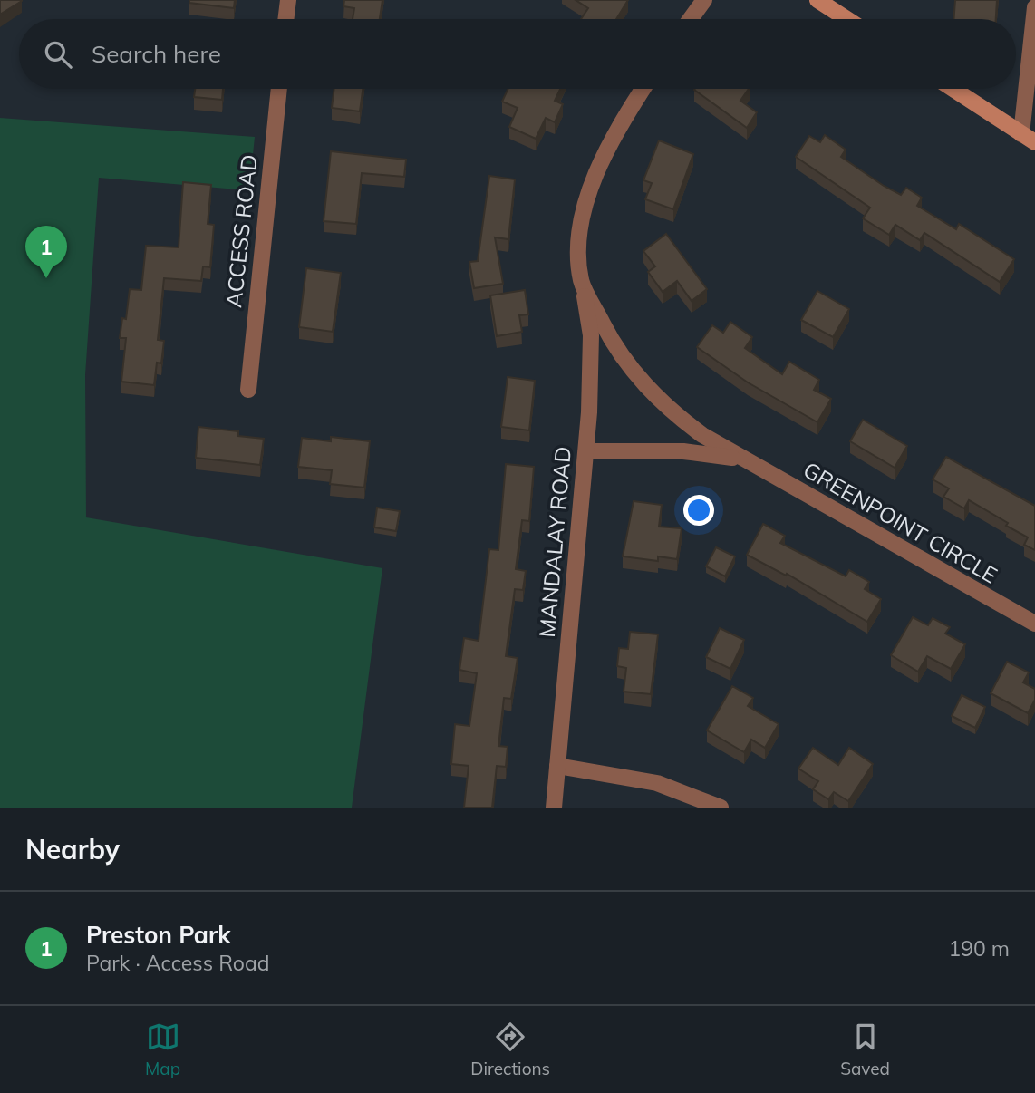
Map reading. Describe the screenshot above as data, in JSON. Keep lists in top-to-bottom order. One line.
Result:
{"streets":{"street":["ACCESS ROAD","GREENPOINT CIRCLE","MANDALAY ROAD"]},"crossings":[["GREENPOINT CIRCLE","MANDALAY ROAD"]],"page":{"search":"Search here","pins":"1","heading":"Nearby","list":[{"mark":"1","name":"Preston Park","note":"Park · Access Road","value":"190 m"}],"nav":["Map","Directions","Saved"]}}
